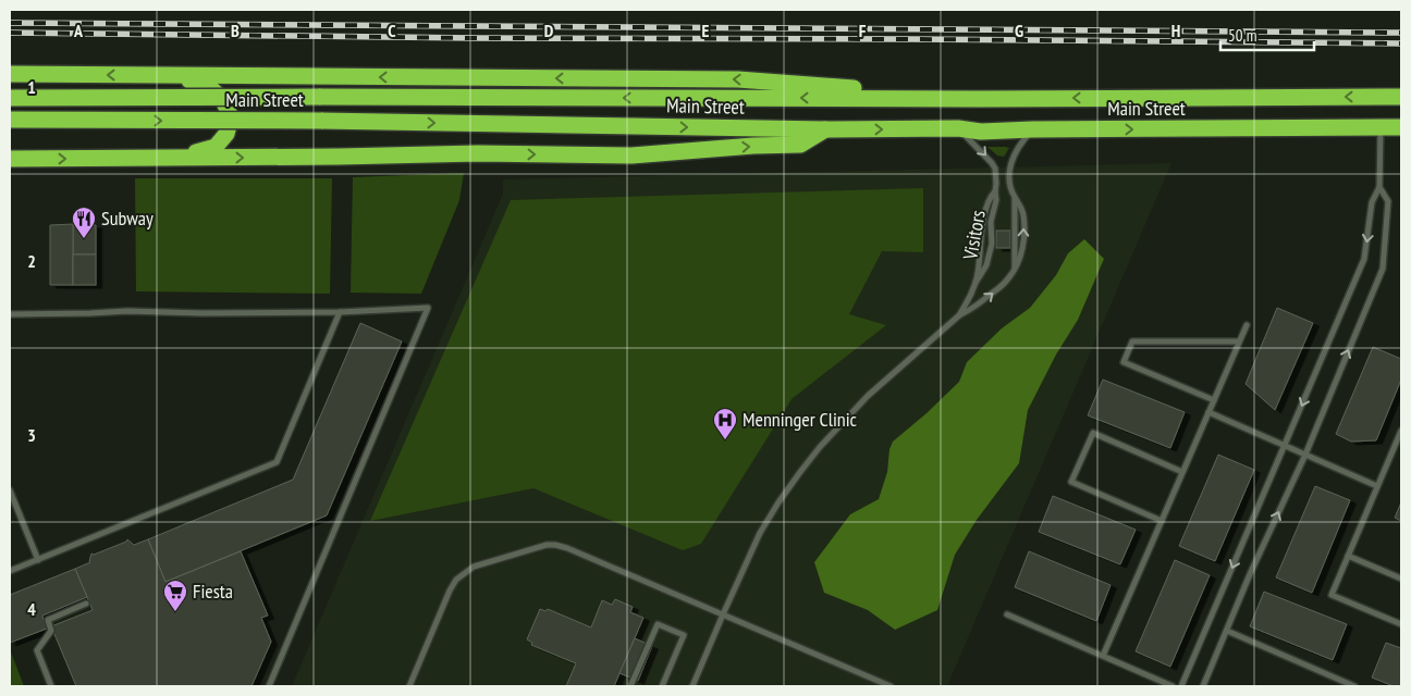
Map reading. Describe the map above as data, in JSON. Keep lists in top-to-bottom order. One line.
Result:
{"streets":{"highway":["Main Street"],"lane":["Visitors"]},"places":{"restaurant":["Subway"],"hospital":["Menninger Clinic"],"supermarket":["Fiesta"]},"scale_bar":"50 m","grid":{"columns":["A","B","C","D","E","F","G","H"],"rows":["1","2","3","4"]}}
